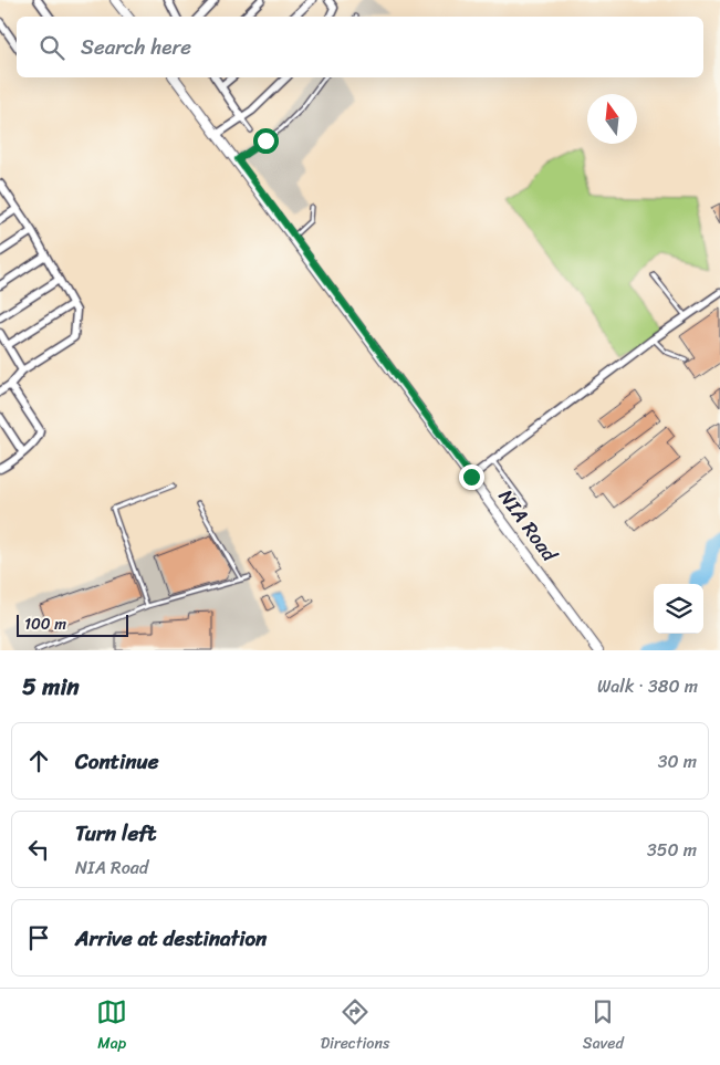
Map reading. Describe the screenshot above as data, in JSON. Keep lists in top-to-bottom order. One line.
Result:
{"streets":{"street":["NIA Road"]},"scale_bar":"100 m","north":"top","page":{"search":"Search here","scale":"100 m","heading":["5 min","Walk · 380 m"],"list":[["Continue","30 m"],["Turn left","NIA Road","350 m"],"Arrive at destination"],"nav":["Map","Directions","Saved"]}}
